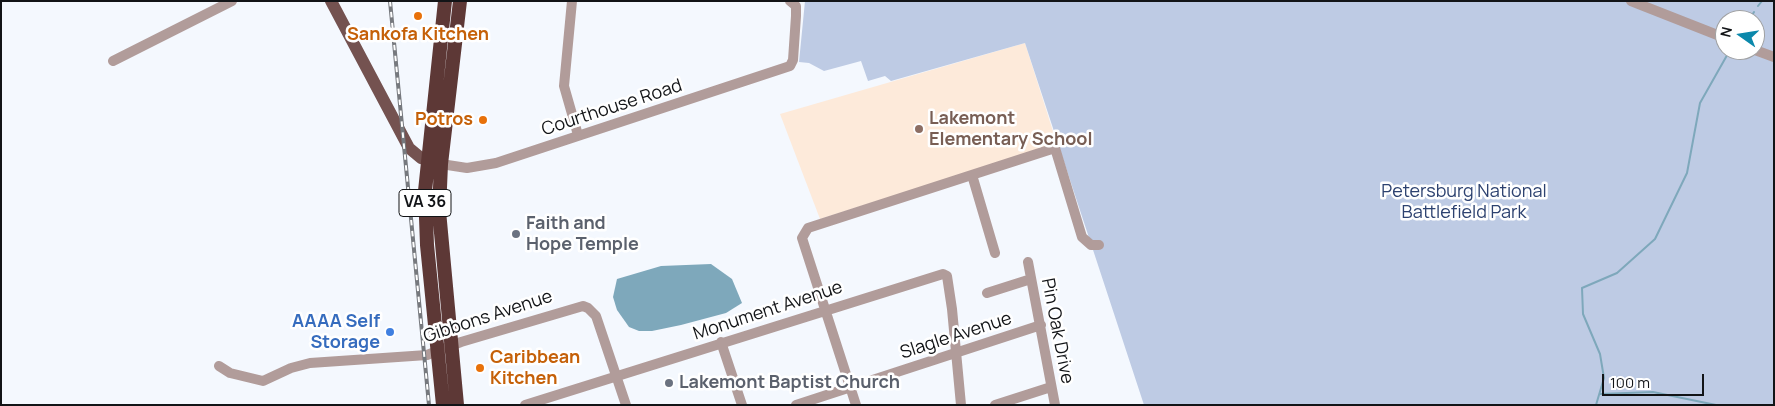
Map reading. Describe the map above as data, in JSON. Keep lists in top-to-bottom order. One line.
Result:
{"streets":{"highway":["VA 36"],"street":["Courthouse Road","Monument Avenue","Gibbons Avenue","Pin Oak Drive","Slagle Avenue"]},"crossings":[["Courthouse Road","VA 36"],["VA 36","Gibbons Avenue"],["Monument Avenue","Gibbons Avenue"],["Monument Avenue","Slagle Avenue"],["Pin Oak Drive","Slagle Avenue"]],"parks":["Petersburg National Battlefield Park"],"places":["Sankofa Kitchen","Potros","Lakemont Elementary School","Faith and Hope Temple","AAAA Self Storage","Caribbean Kitchen","Lakemont Baptist Church"],"scale_bar":"100 m","north":"left"}
